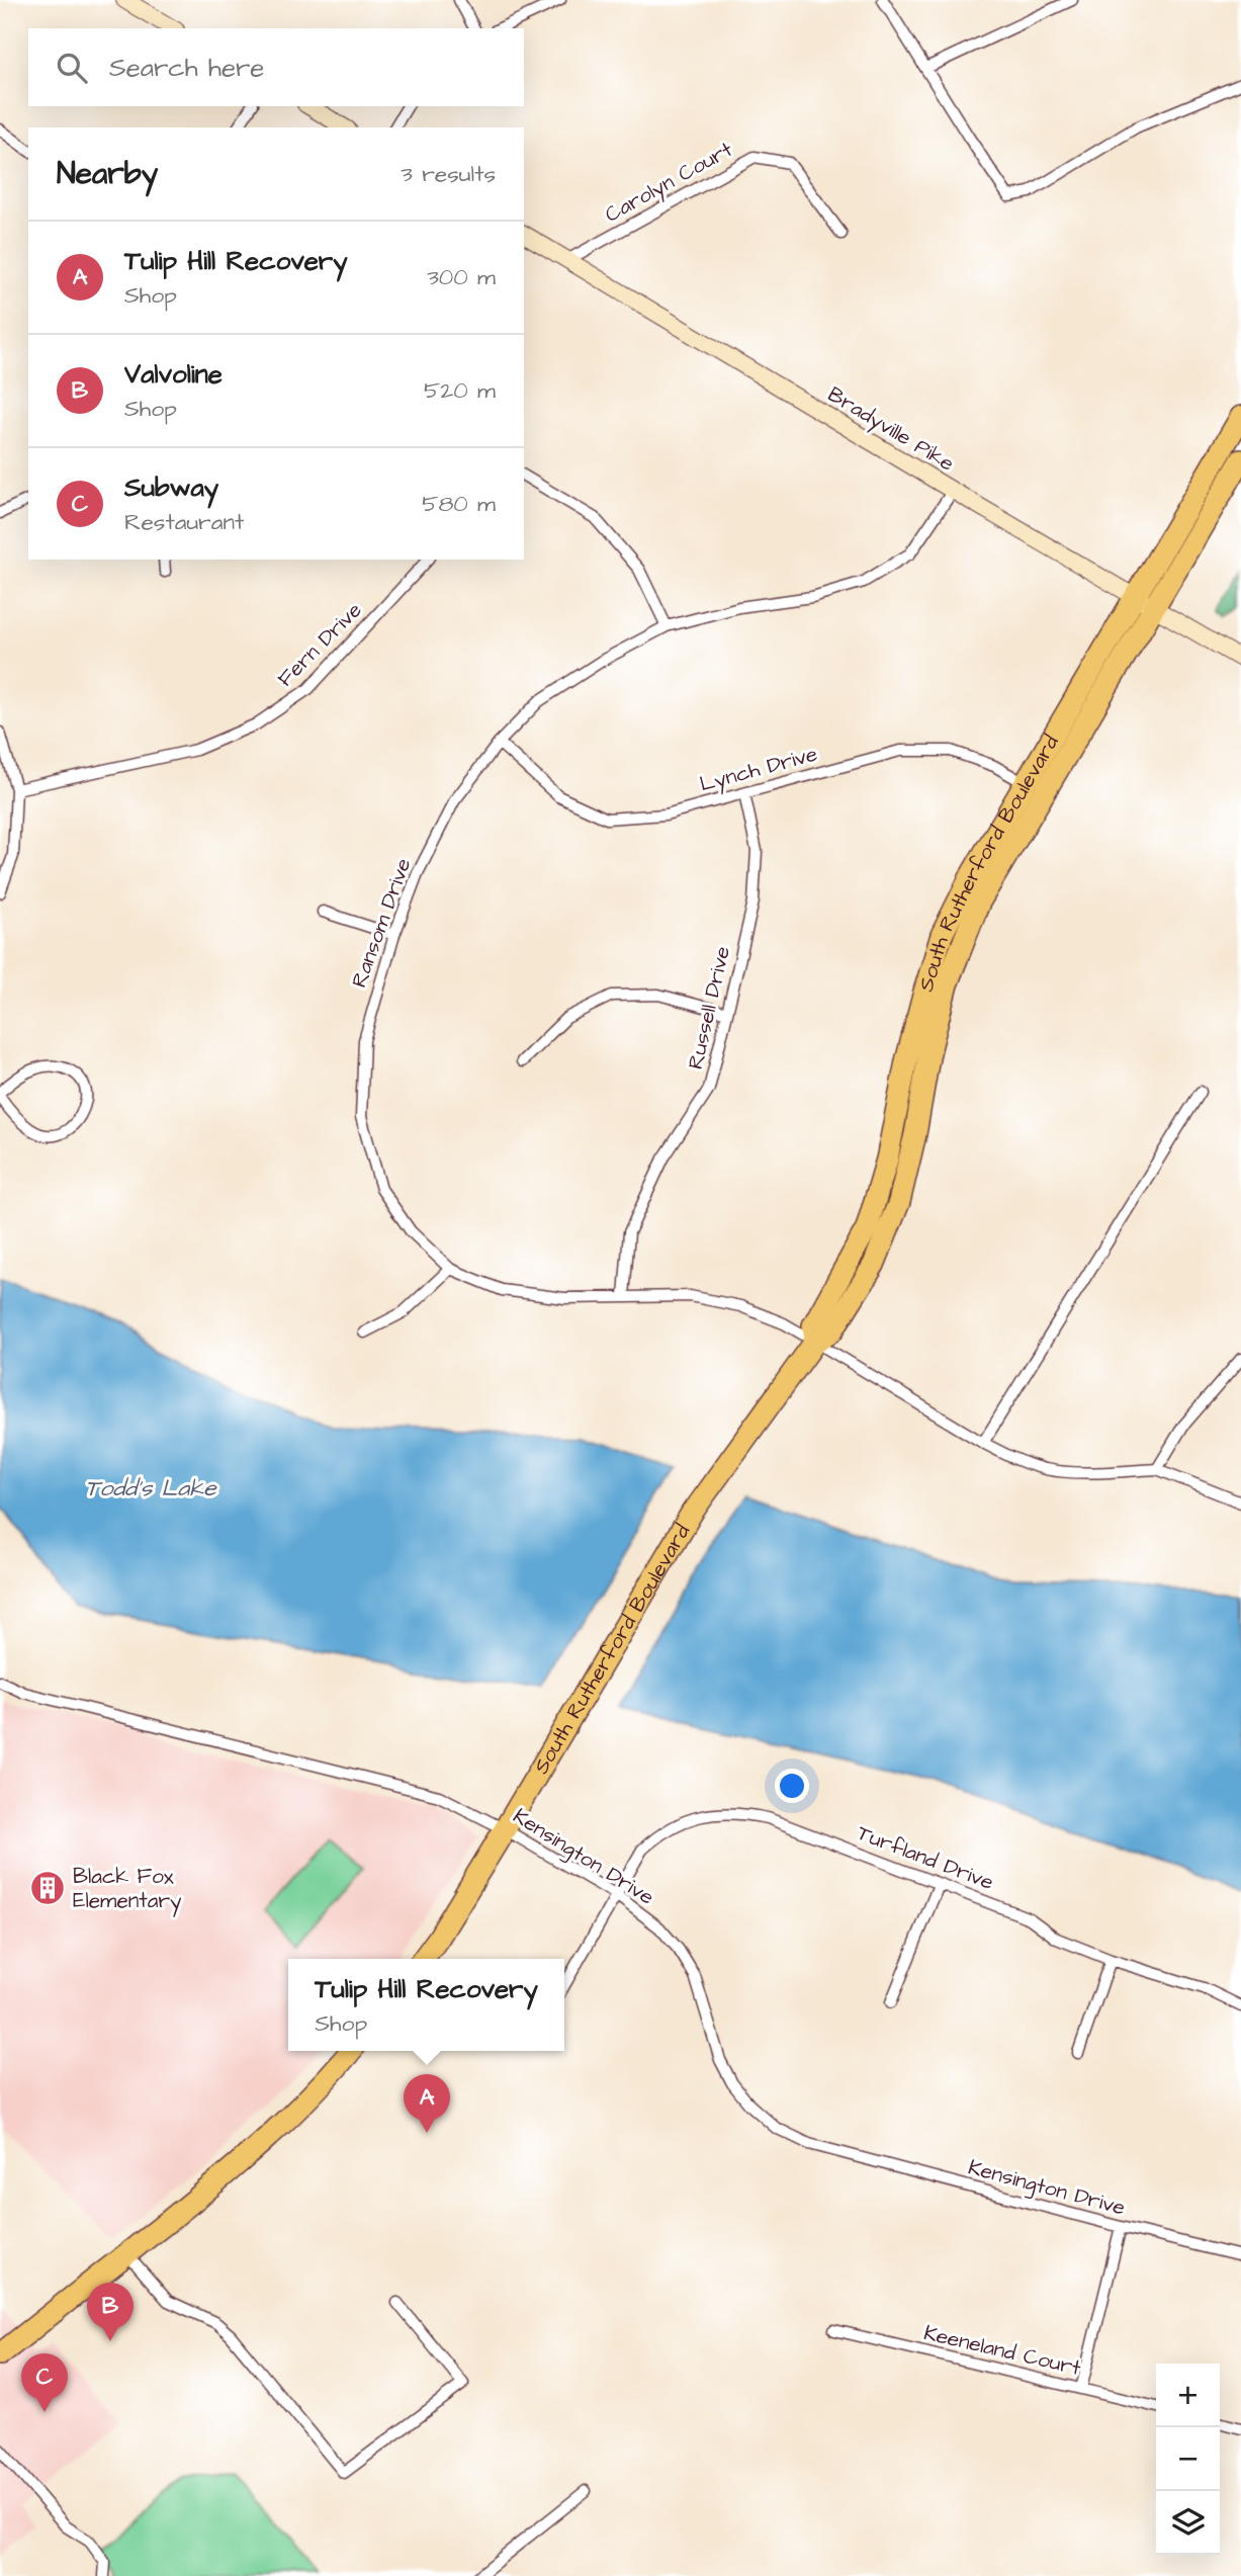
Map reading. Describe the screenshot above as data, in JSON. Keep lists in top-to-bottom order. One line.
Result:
{"streets":{"highway":["South Rutherford Boulevard"],"main road":["Bradyville Pike"],"street":["Carolyn Court","Fern Drive","Lynch Drive","Ransom Drive","Russell Drive","Kensington Drive","Turfland Drive","Keeneland Court"]},"crossings":[["Carolyn Court","Bradyville Pike"],["Bradyville Pike","South Rutherford Boulevard"],["Bradyville Pike","Ransom Drive"],["Lynch Drive","South Rutherford Boulevard"],["Lynch Drive","Ransom Drive"],["Lynch Drive","Russell Drive"],["South Rutherford Boulevard","Ransom Drive"],["South Rutherford Boulevard","Kensington Drive"],["Ransom Drive","Russell Drive"],["Kensington Drive","Turfland Drive"]],"water":["Todd's Lake"],"places":{"building":["Black Fox Elementary"]},"page":{"search":"Search here","heading":["Nearby","3 results"],"list":[{"mark":"A","name":"Tulip Hill Recovery","note":"Shop","value":"300 m"},{"mark":"B","name":"Valvoline","note":"Shop","value":"520 m"},{"mark":"C","name":"Subway","note":"Restaurant","value":"580 m"}],"popup":["Tulip Hill Recovery","Shop"],"pins":["A","B","C"],"map_buttons":["+","−"]}}
